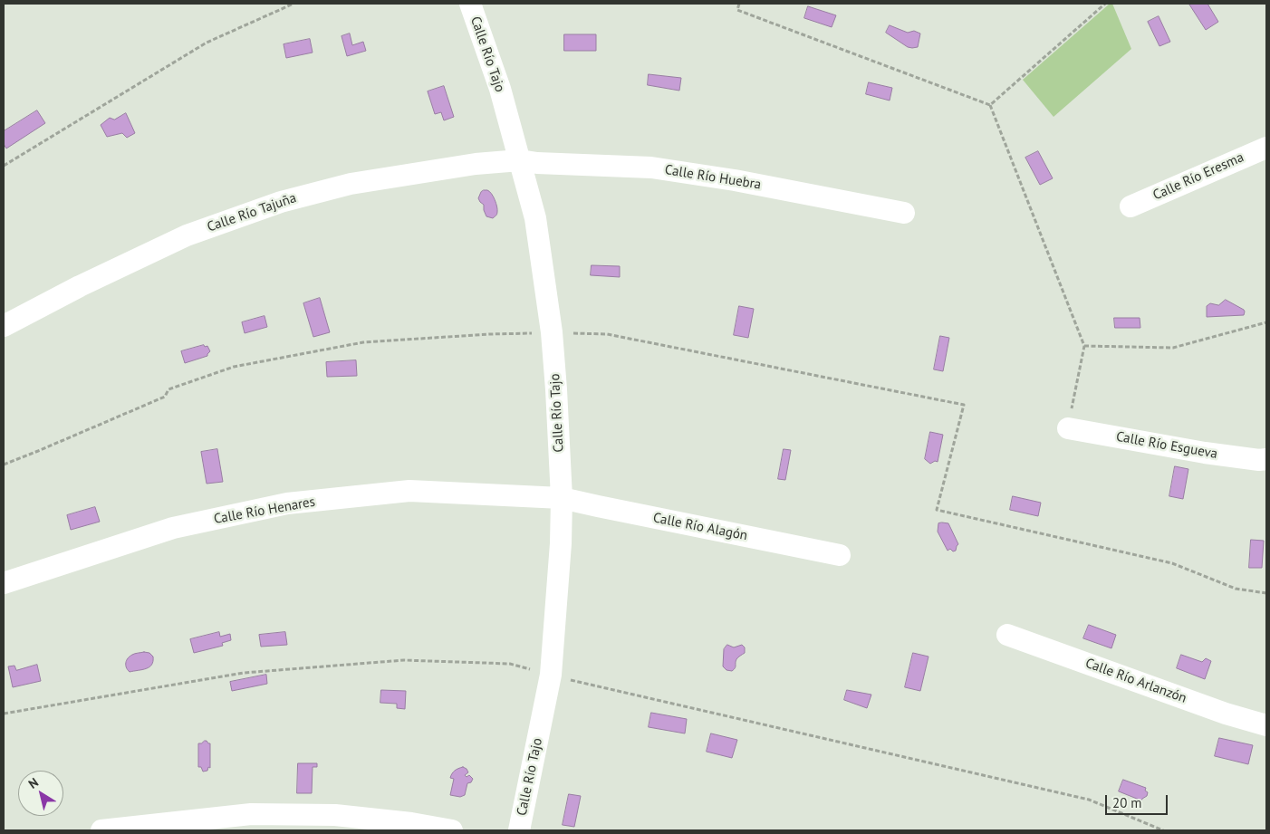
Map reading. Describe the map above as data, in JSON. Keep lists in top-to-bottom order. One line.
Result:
{"streets":{"street":["Calle Río Tajo","Calle Río Eresma","Calle Río Huebra","Calle Río Tajuña","Calle Río Esgueva","Calle Río Henares","Calle Río Alagón","Calle Río Arlanzón"]},"crossings":[["Calle Río Tajo","Calle Río Huebra"],["Calle Río Tajo","Calle Río Tajuña"],["Calle Río Tajo","Calle Río Henares"],["Calle Río Tajo","Calle Río Alagón"],["Calle Río Huebra","Calle Río Tajuña"],["Calle Río Henares","Calle Río Alagón"]],"scale_bar":"20 m","north":"top left"}
